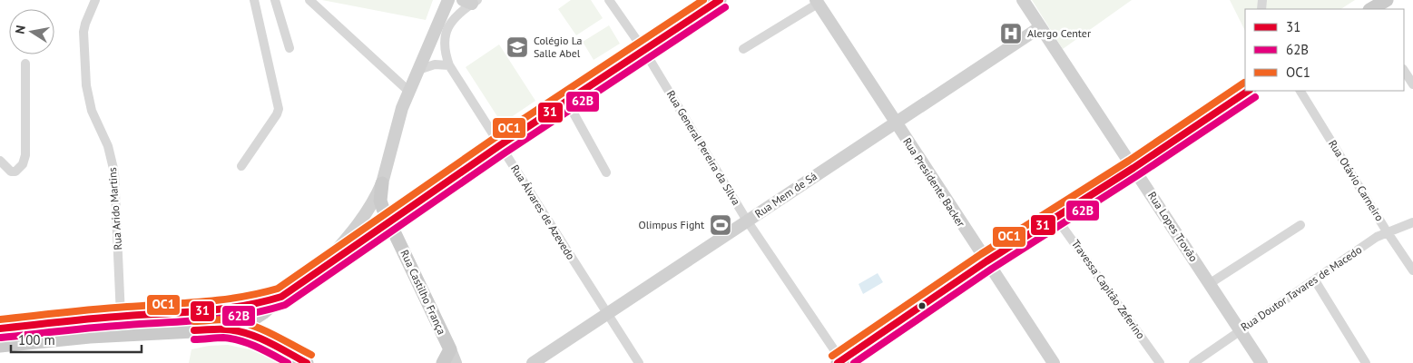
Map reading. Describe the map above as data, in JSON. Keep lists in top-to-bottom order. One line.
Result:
{"streets":{"main road":["Rua Presidente Backer","Rua Mem de Sá","Rua Lopes Trovão","Rua Castilho França"],"street":["Rua General Pereira da Silva","Rua Otávio Carneiro","Rua Arido Martins","Rua Álvares de Azevedo","Rua Doutor Tavares de Macedo","Travessa Capitão Zeferino"]},"crossings":[["Rua General Pereira da Silva","Rua Mem de Sá"],["Rua Otávio Carneiro","Rua Doutor Tavares de Macedo"],["Rua Presidente Backer","Rua Mem de Sá"],["Rua Mem de Sá","Rua Álvares de Azevedo"],["Rua Mem de Sá","Rua Lopes Trovão"],["Rua Lopes Trovão","Rua Doutor Tavares de Macedo"]],"places":{"hospital":["Alergo Center"],"school or university":["Colégio La Salle Abel"],"sports":["Olimpus Fight"]},"lines":["transit line 31","transit line OC1","transit line 62B"],"legend":["31","62B","OC1"],"scale_bar":"100 m","north":"left"}
